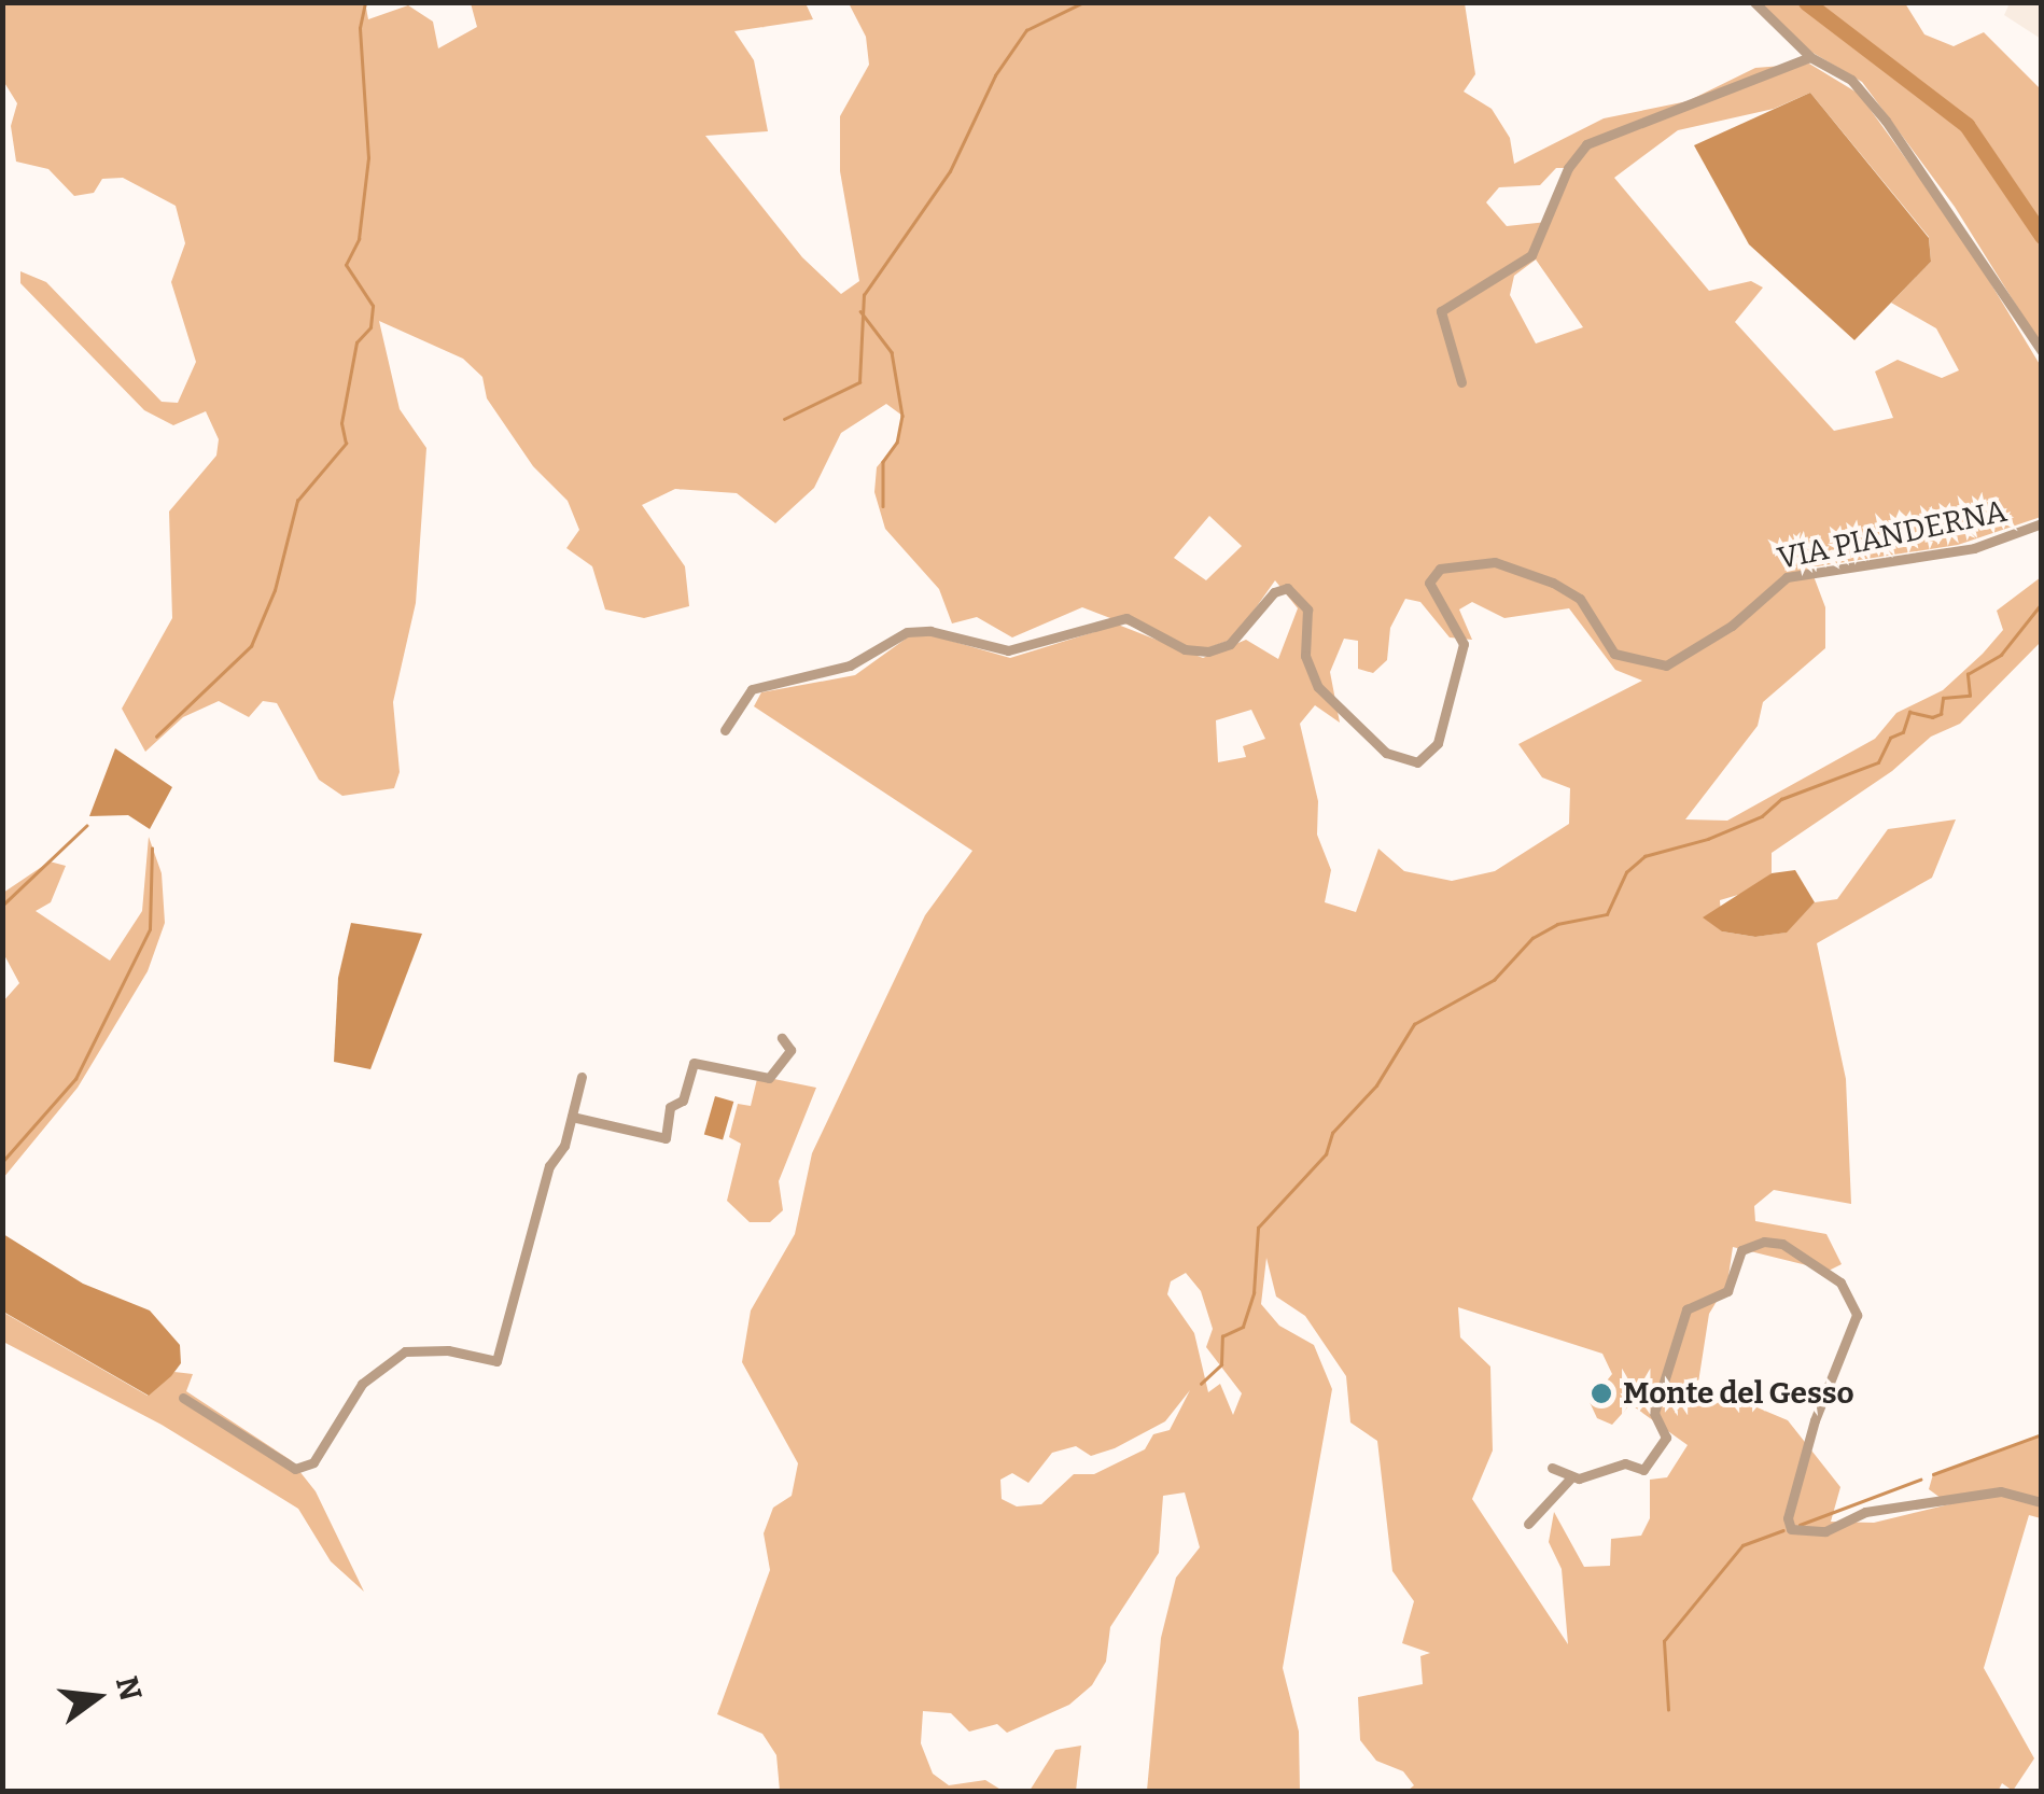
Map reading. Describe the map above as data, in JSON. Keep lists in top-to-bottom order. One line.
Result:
{"streets":{"street":["VIA PIANDERNA"]},"places":["Monte del Gesso"],"north":"right"}
